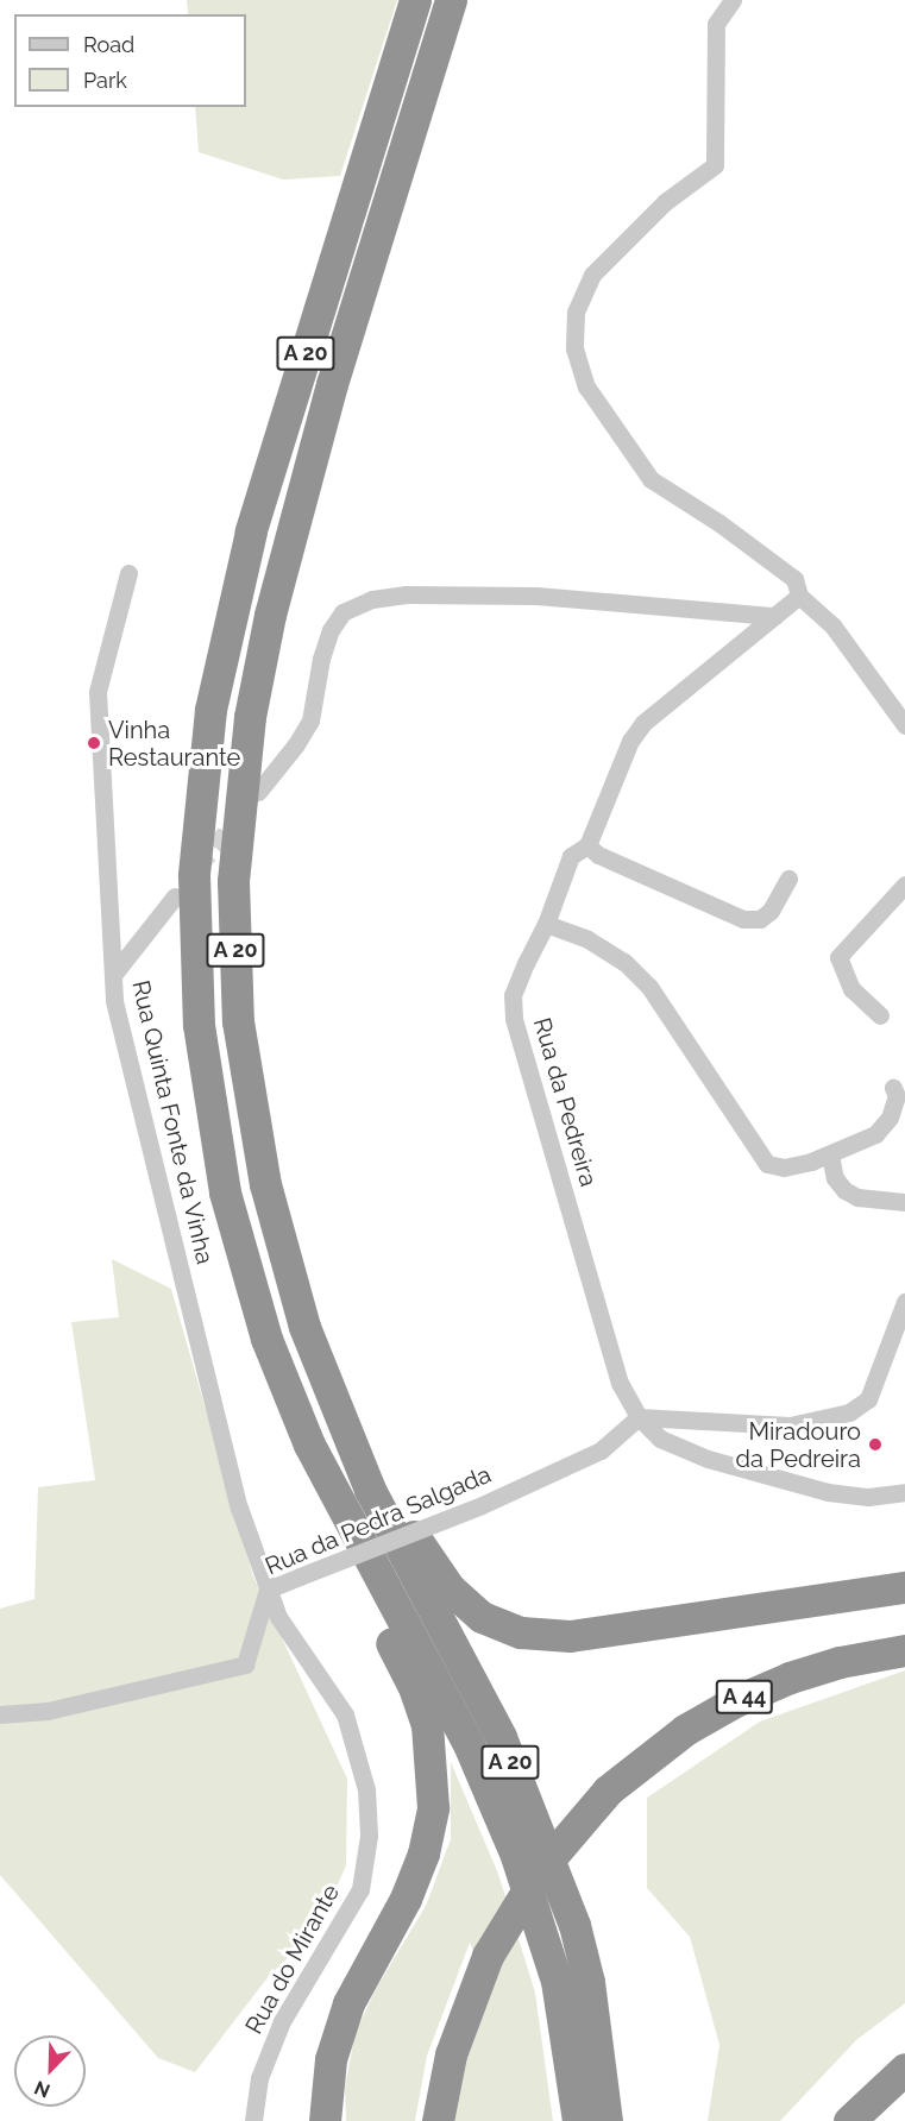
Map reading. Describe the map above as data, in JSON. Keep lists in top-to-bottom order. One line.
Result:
{"streets":{"highway":["A 20","A 44"],"street":["Rua da Pedreira","Rua Quinta Fonte da Vinha","Rua da Pedra Salgada","Rua do Mirante"]},"crossings":[["Rua da Pedreira","Rua da Pedra Salgada"],["Rua Quinta Fonte da Vinha","Rua da Pedra Salgada"],["Rua Quinta Fonte da Vinha","Rua do Mirante"],["Rua da Pedra Salgada","Rua do Mirante"]],"places":["Vinha Restaurante","Miradouro da Pedreira"],"legend":["Road","Park"],"north":"bottom left"}
